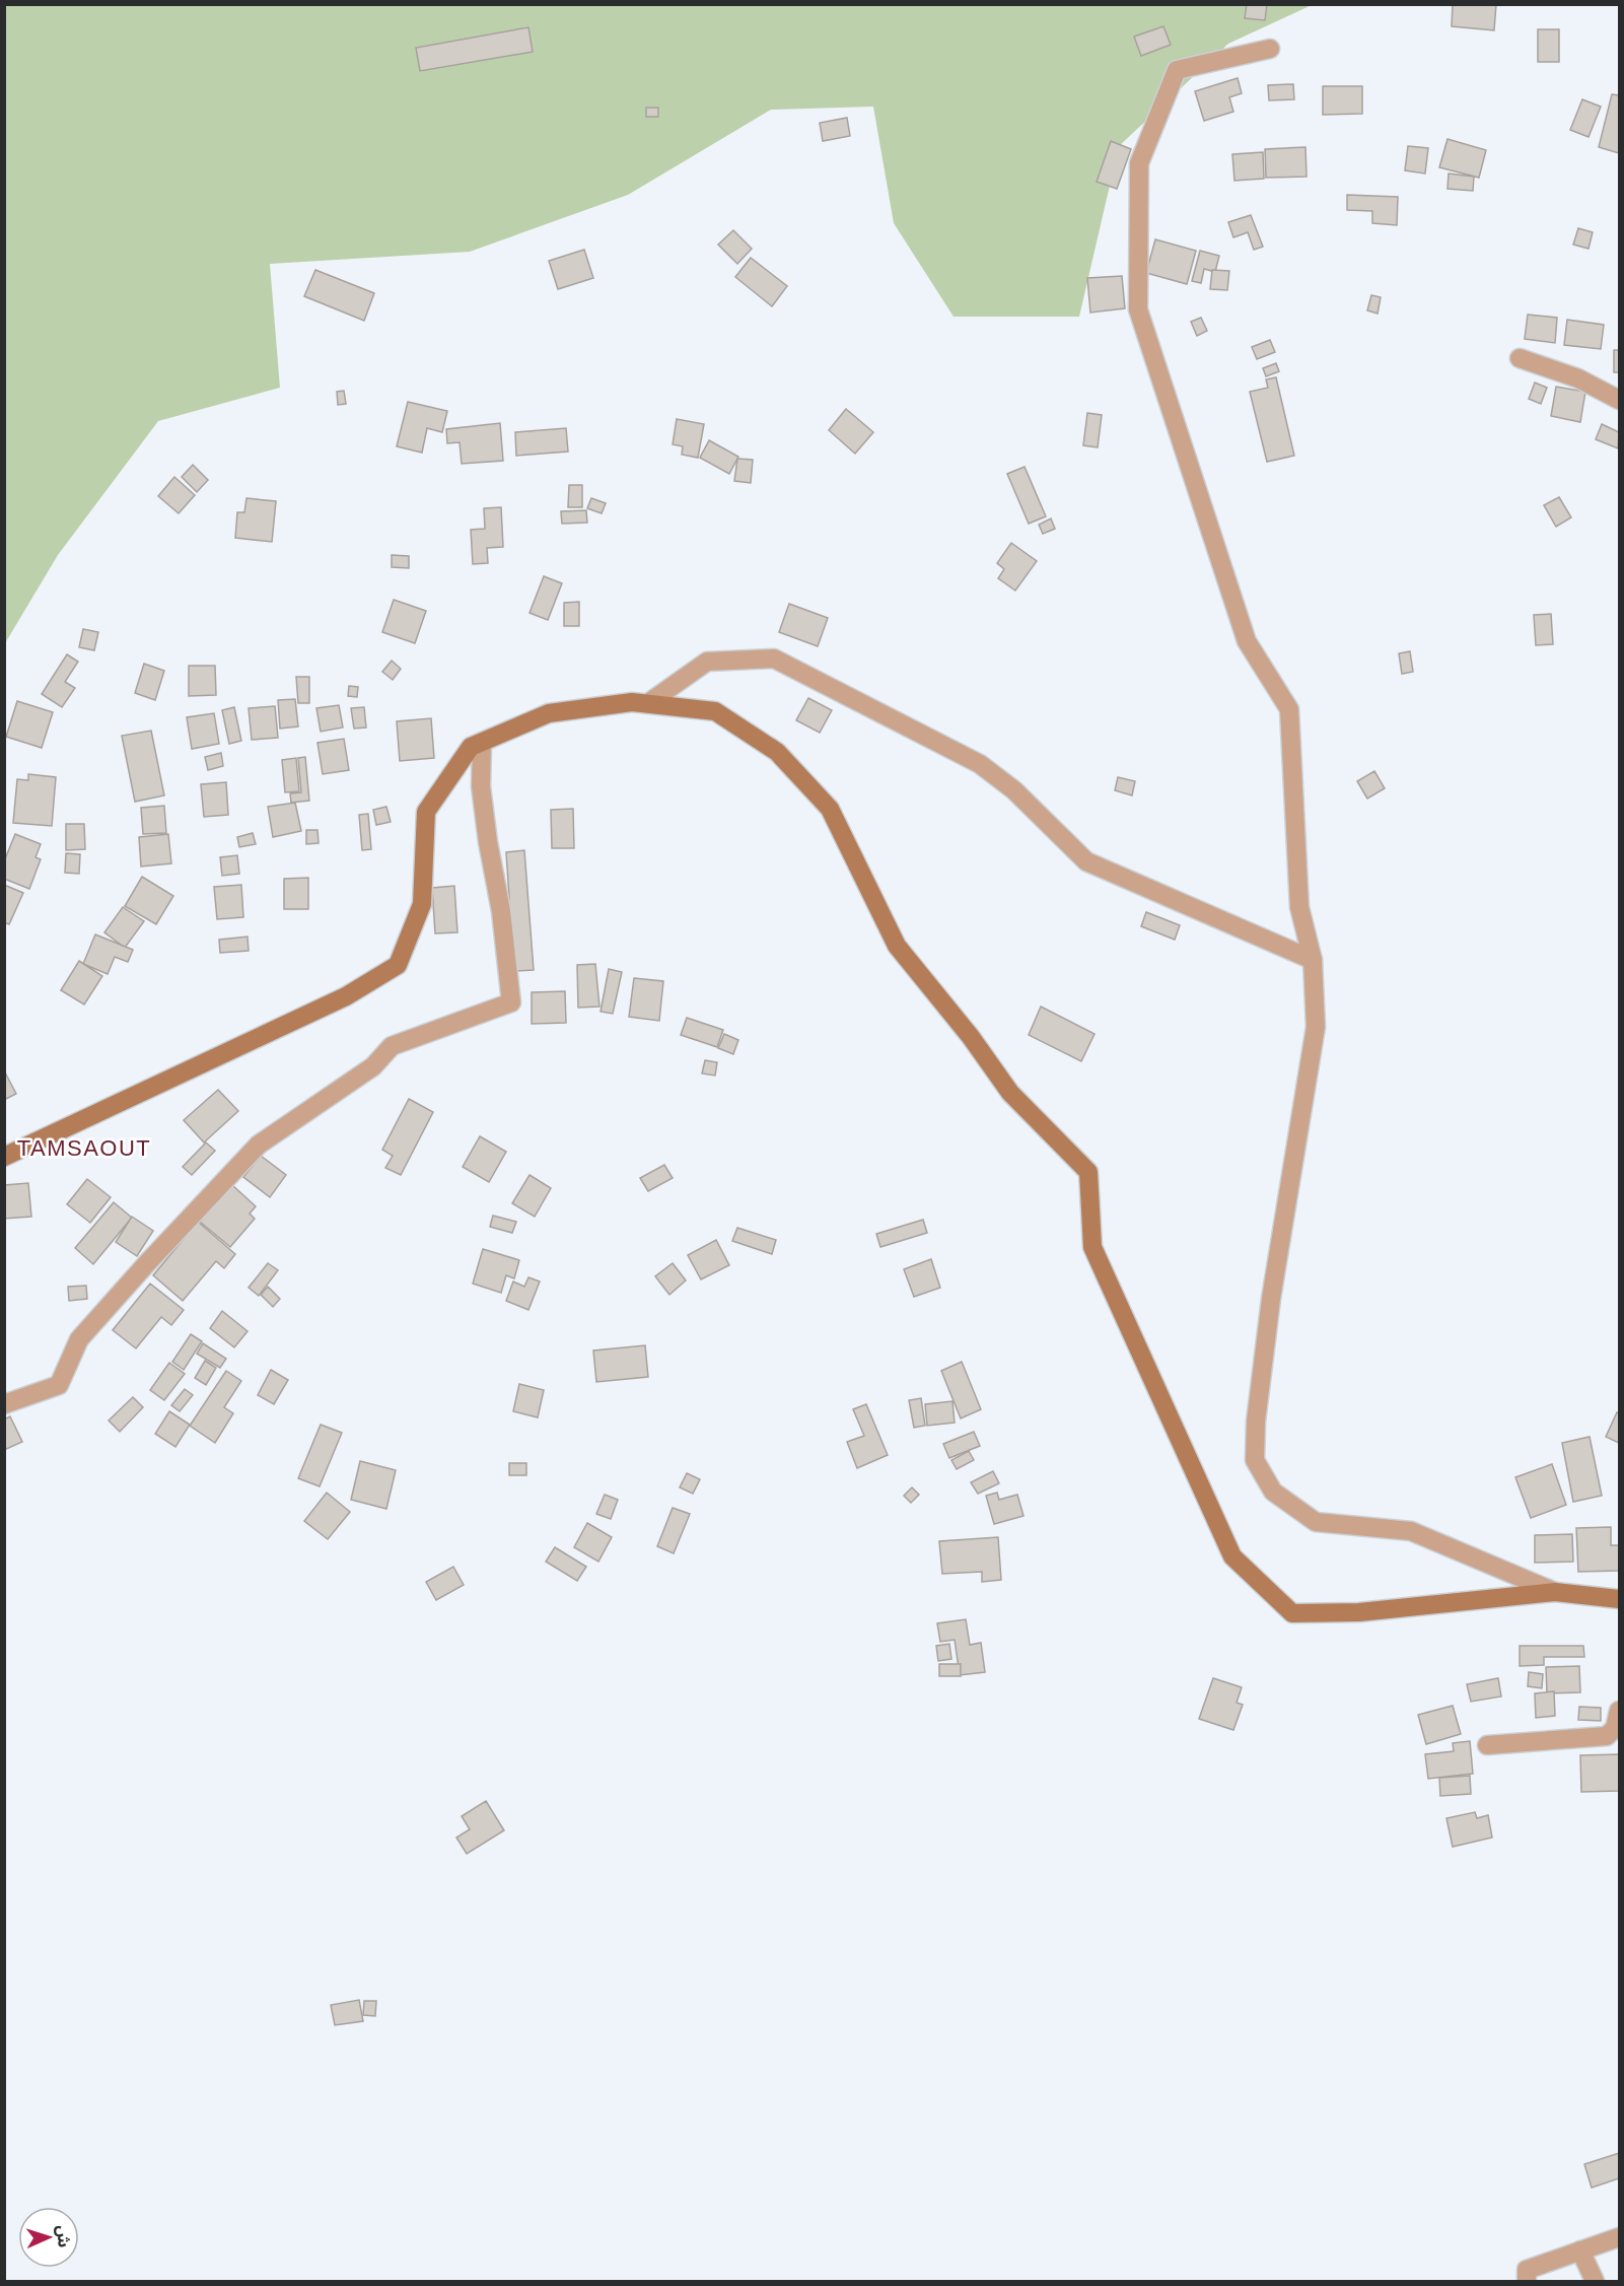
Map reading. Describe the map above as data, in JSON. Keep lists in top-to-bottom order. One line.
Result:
{"districts":["TAMSAOUT"],"north":"right"}
